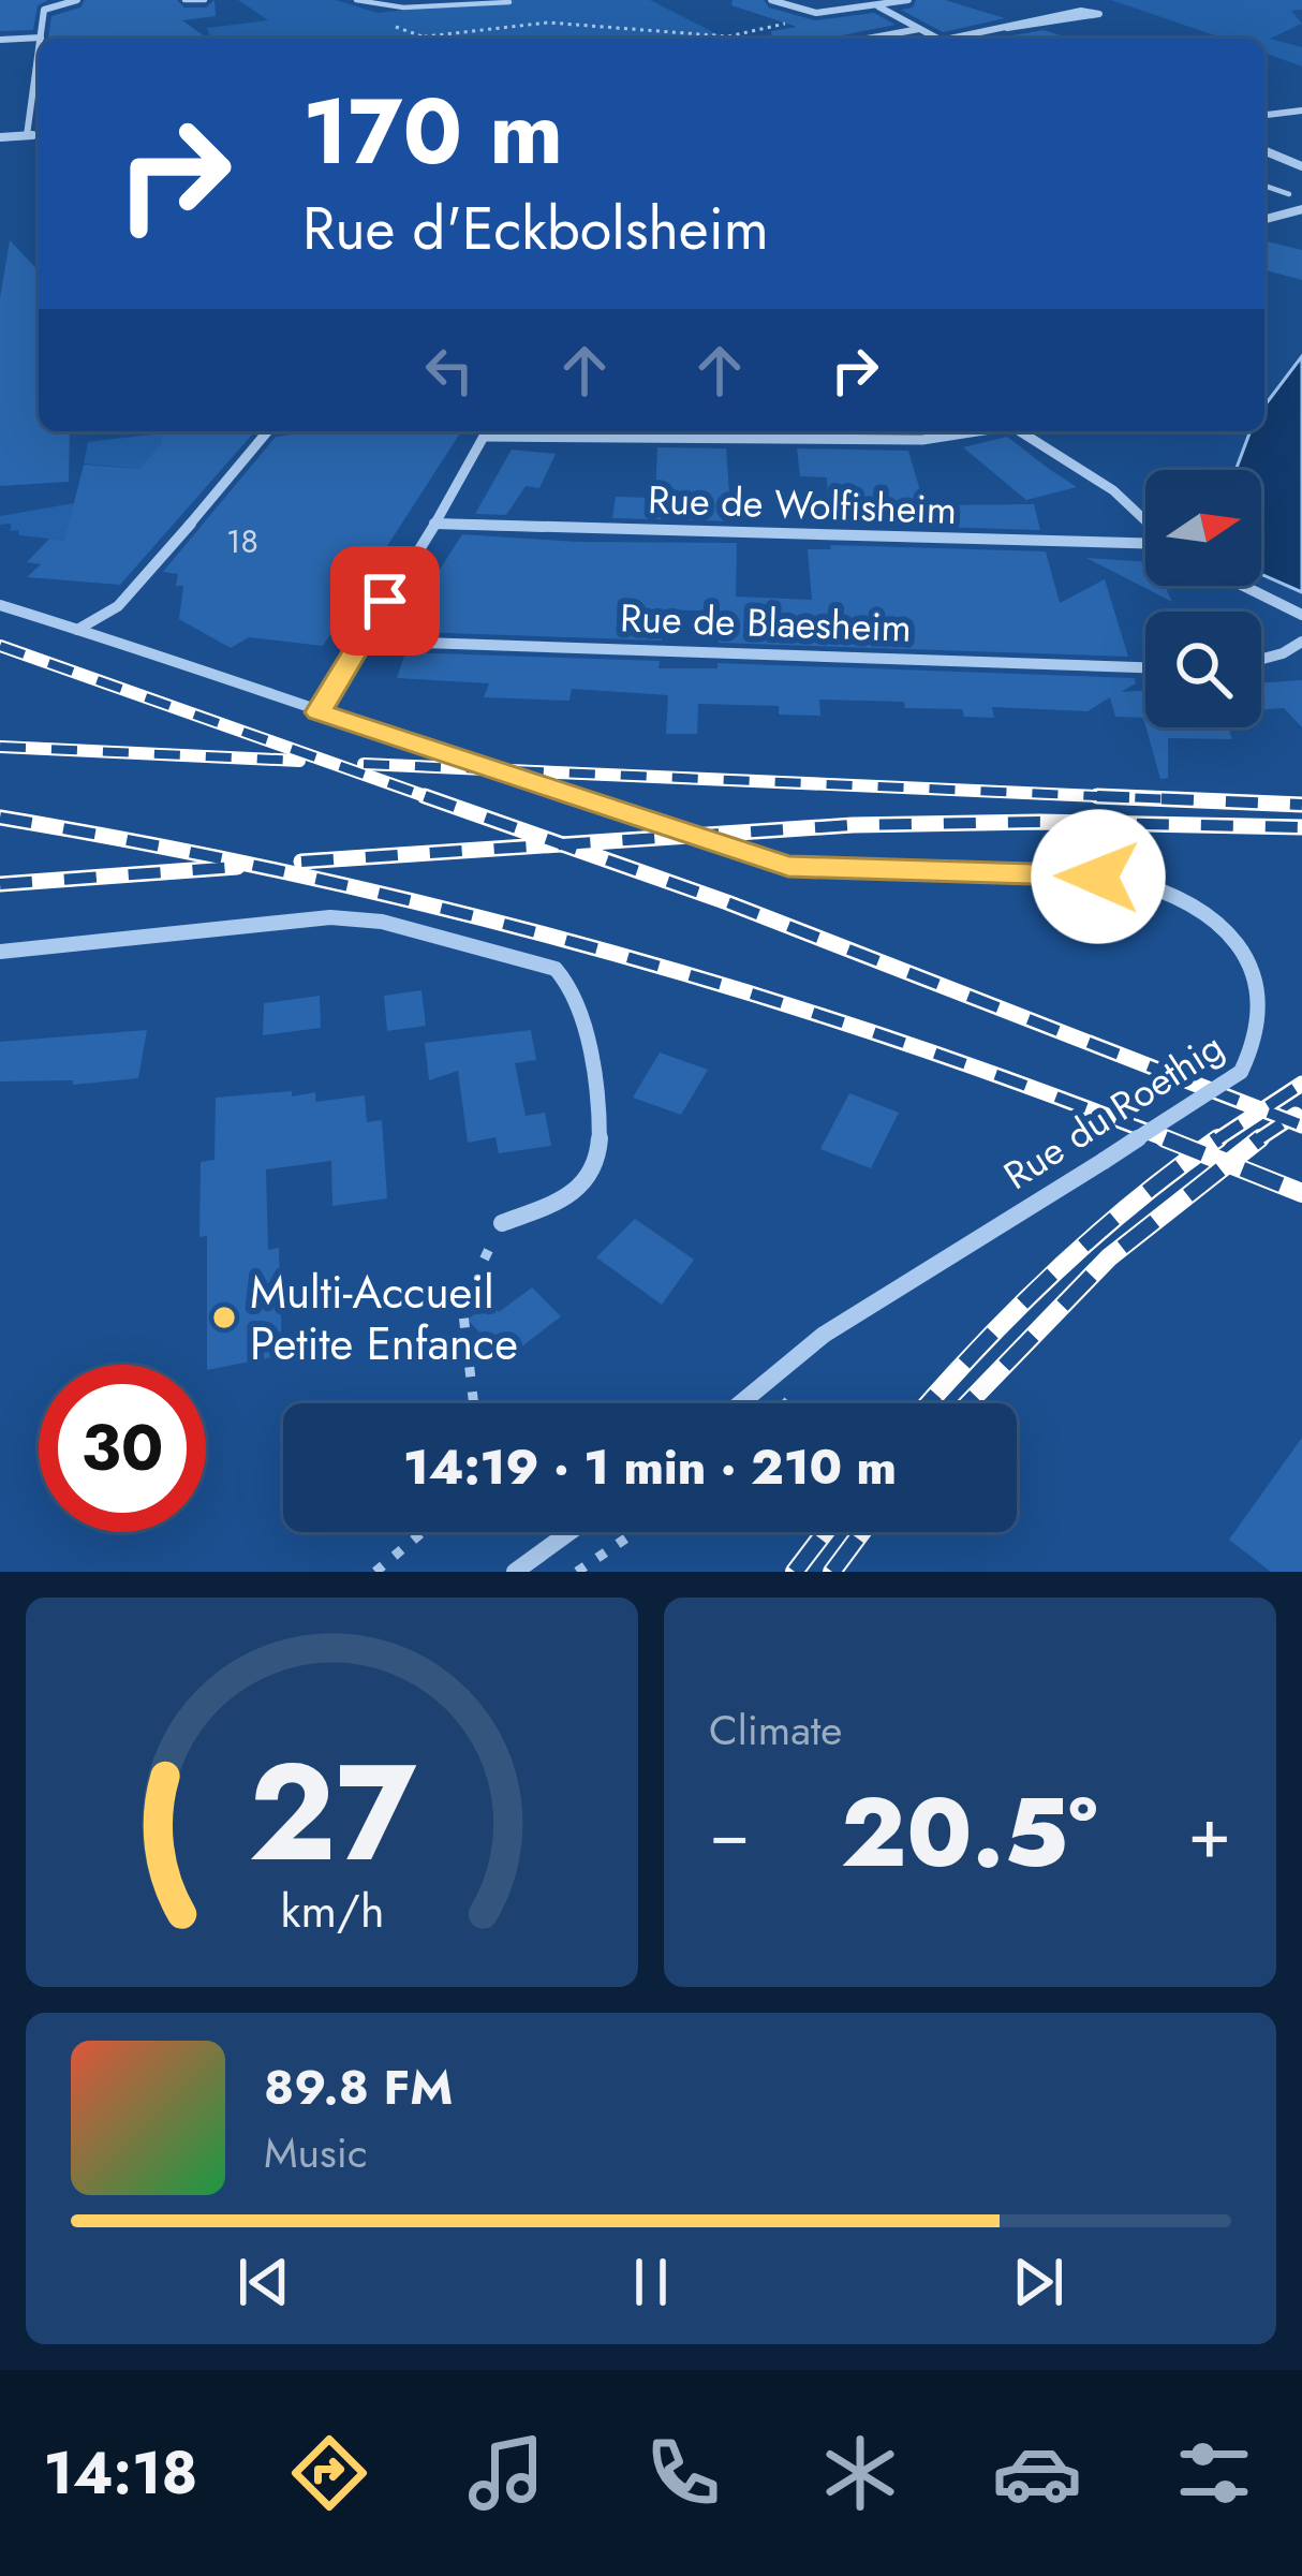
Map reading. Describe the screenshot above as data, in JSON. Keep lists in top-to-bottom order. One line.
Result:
{"streets":{"street":["Rue de Wolfisheim","Rue de Blaesheim","Rue du Roethig"]},"places":["Multi-Accueil Petite Enfance"],"house_numbers":["18"],"north":"right","page":{"turn":["170 m","Rue d'Eckbolsheim"],"limit":"30","trip":"14:19 · 1 min · 210 m","tile":"Climate","heat":["−","20.5°","+"],"song":["89.8 FM","Music"],"tabs":"14:18","gauge":["27","km/h"]}}
